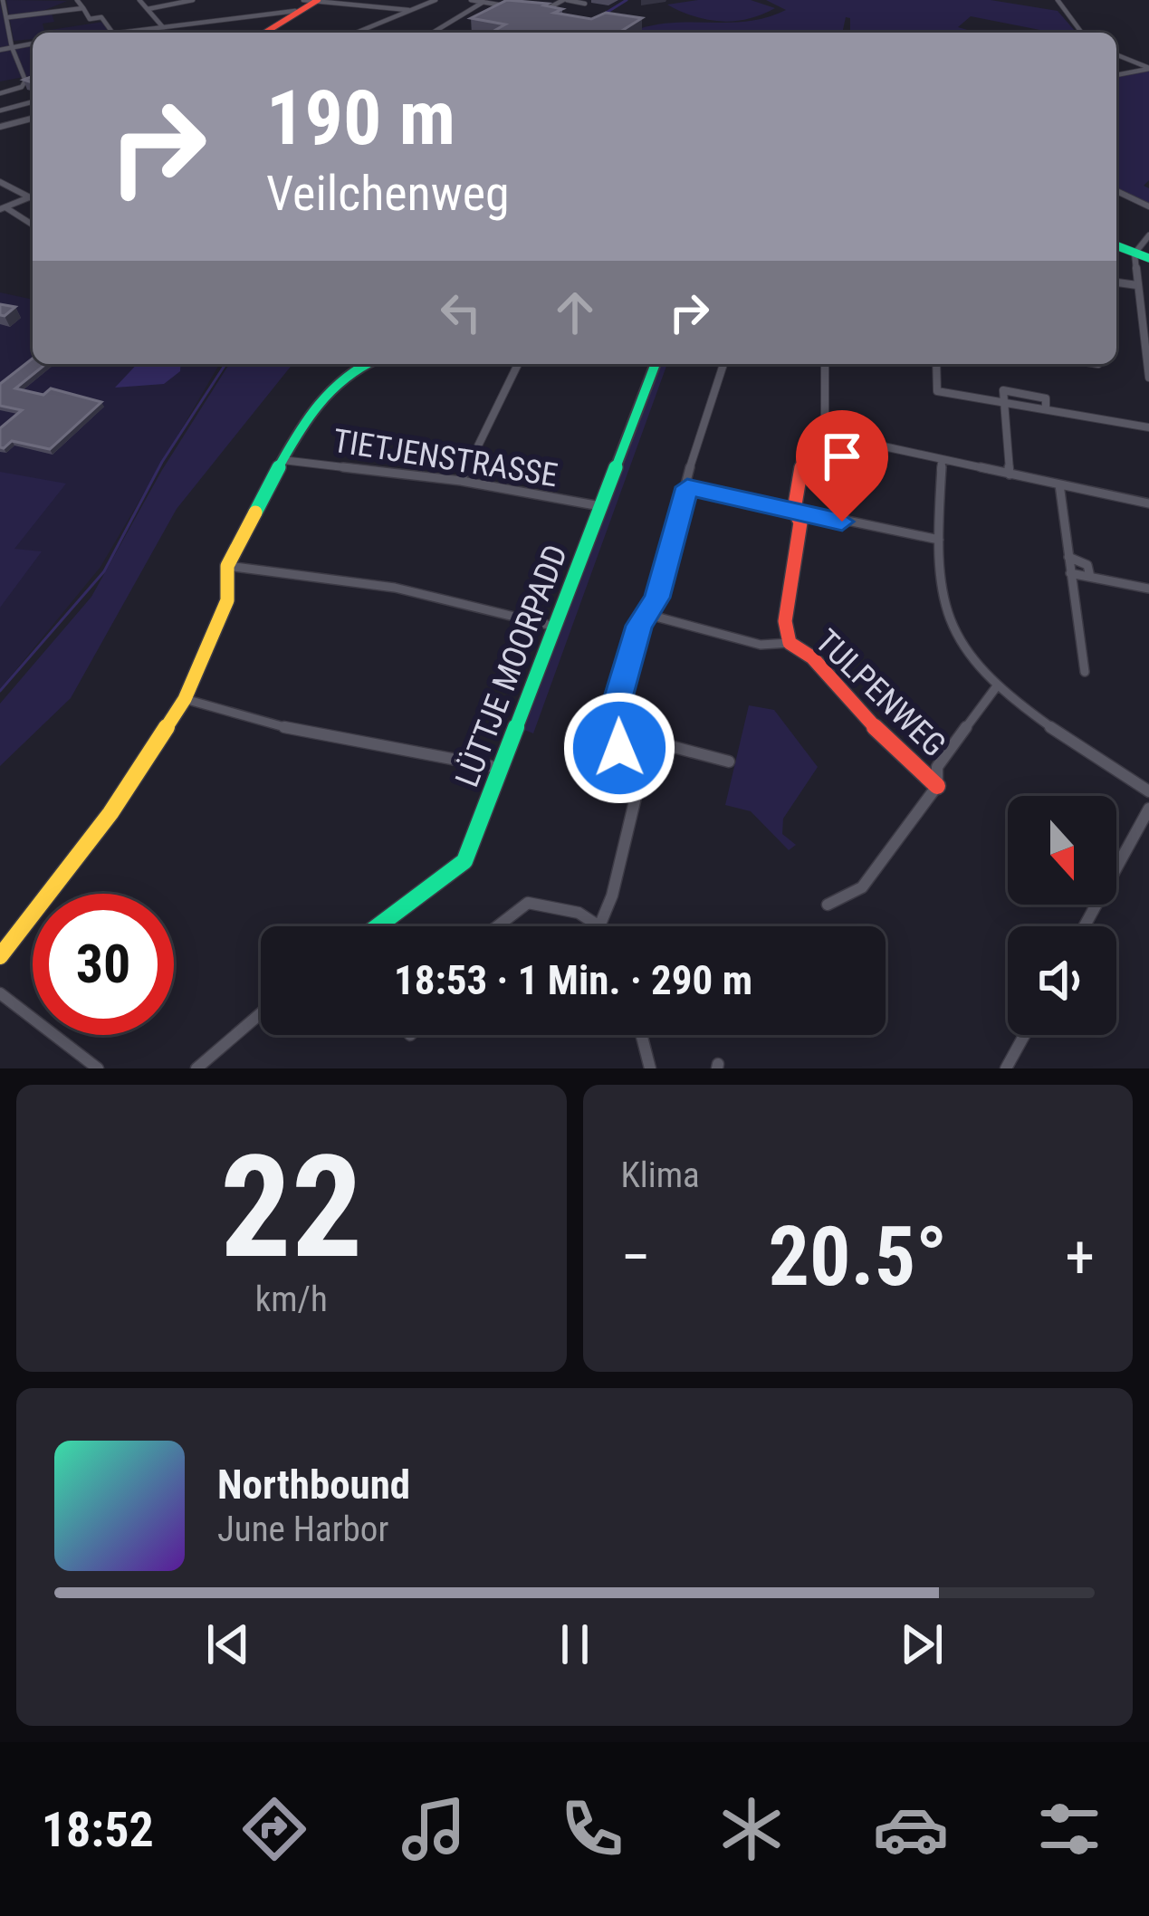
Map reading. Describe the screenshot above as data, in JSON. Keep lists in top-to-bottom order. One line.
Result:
{"streets":{"street":["TIETJENSTRASSE","LÜTTJE MOORPADD","TULPENWEG"]},"crossings":[["TIETJENSTRASSE","LÜTTJE MOORPADD"]],"north":"bottom","page":{"turn":["190 m","Veilchenweg"],"limit":"30","trip":"18:53 · 1 Min. · 290 m","tile":[["22","km/h"],"Klima"],"heat":["−","20.5°","+"],"song":["Northbound","June Harbor"],"tabs":"18:52"}}
